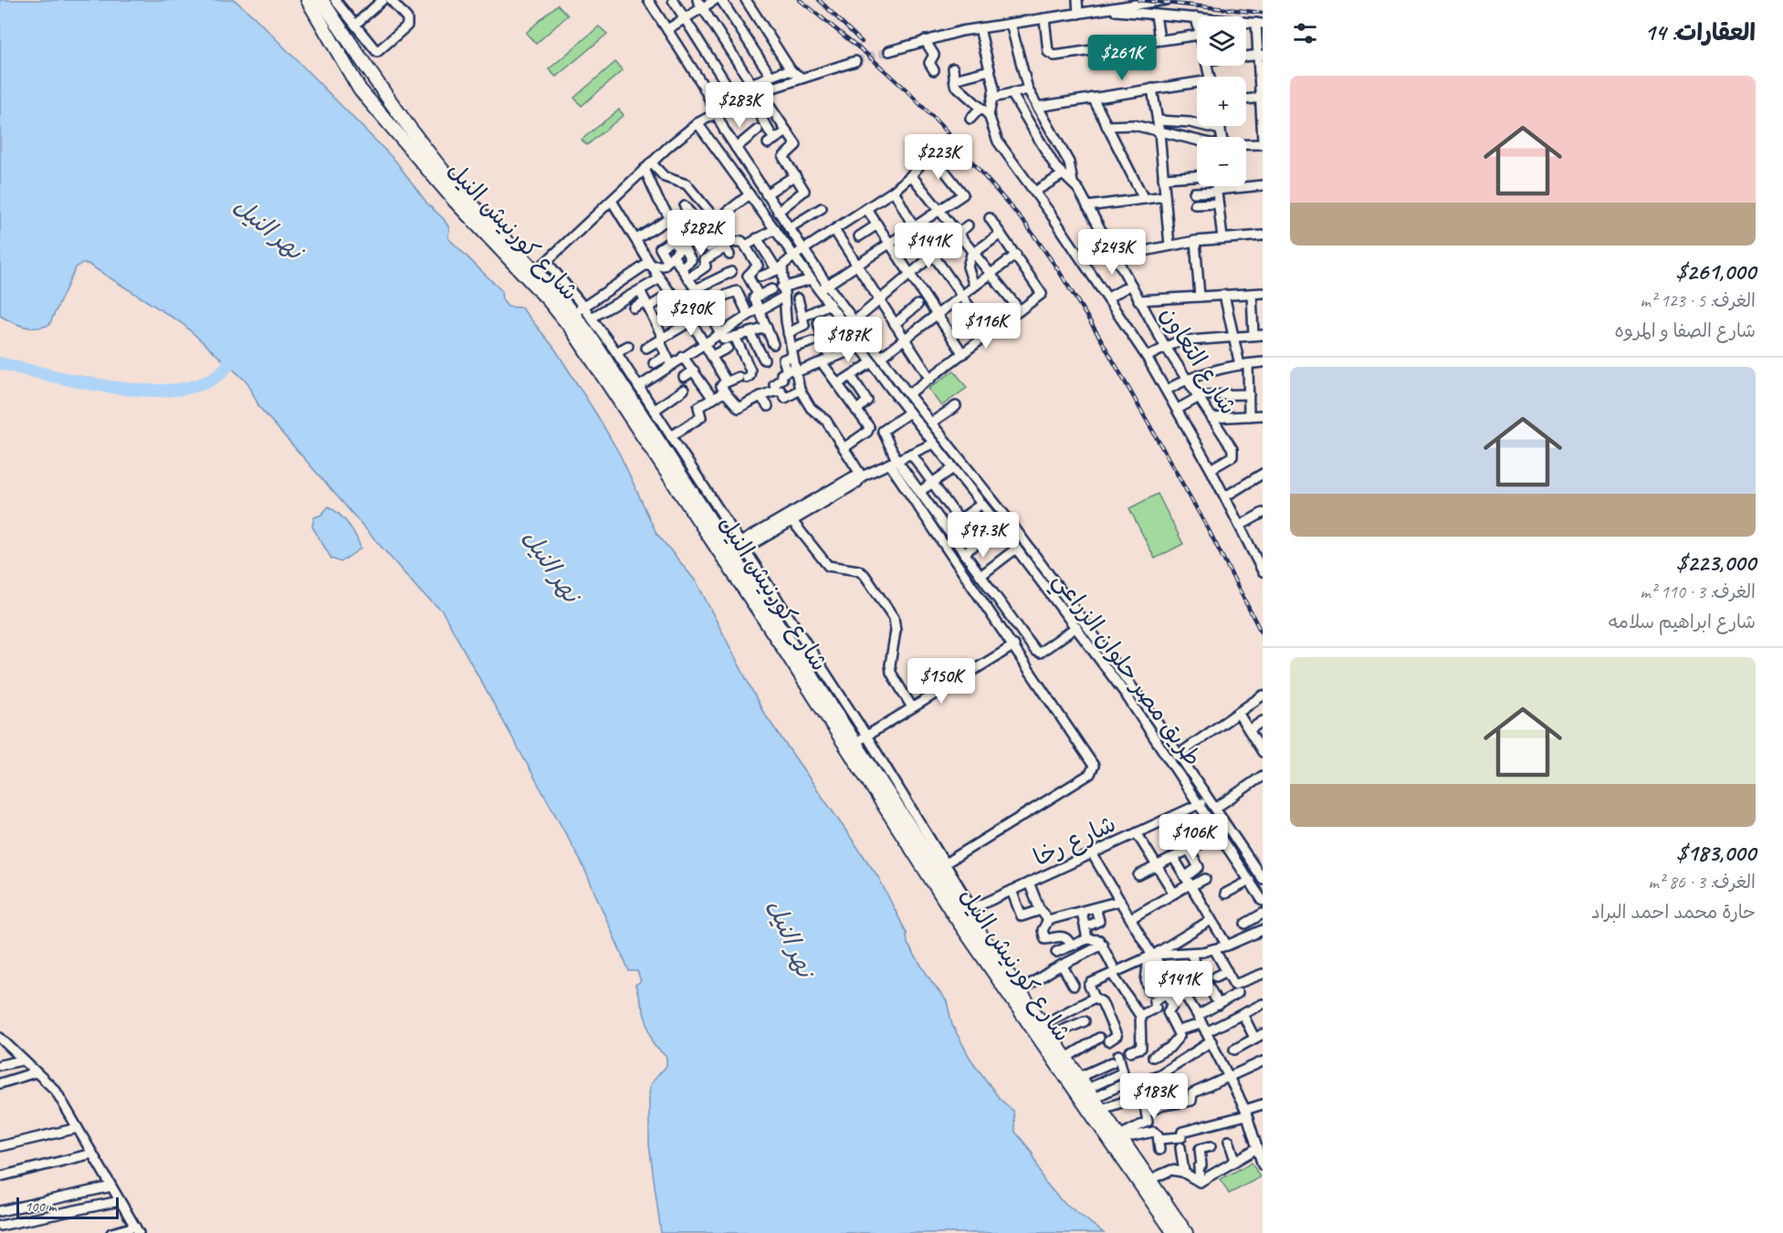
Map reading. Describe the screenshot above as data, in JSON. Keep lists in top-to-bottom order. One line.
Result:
{"streets":{"highway":["شارع كورنيش النيل"],"street":["شارع التعاون","طريق مصر حلوان الزراعي","شارع رخا"]},"crossings":[["شارع كورنيش النيل","شارع رخا"],["طريق مصر حلوان الزراعي","شارع رخا"]],"water":["نهر النيل"],"scale_bar":"100 m","page":{"heading":"العقارات: 14","map_buttons":["+","−"],"price":["$261K","$283K","$223K","$282K","$141K","$243K","$290K","$116K","$187K","$97.3K","$150K","$106K","$141K","$183K"],"list":[{"name":"$261,000","note":"الغرف: 5 · 123 m² · شارع الصفا و المروه"},{"name":"$223,000","note":"الغرف: 3 · 110 m² · شارع ابراهيم سلامه"},{"name":"$183,000","note":"الغرف: 3 · 86 m² · حارة محمد احمد البراد"}],"scale":"100 m"}}
